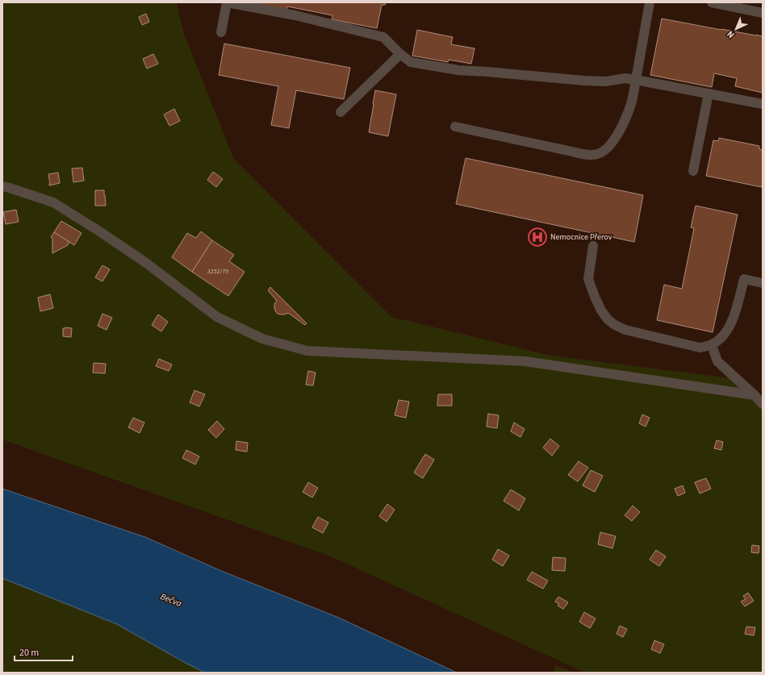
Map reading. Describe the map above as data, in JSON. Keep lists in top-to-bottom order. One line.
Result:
{"water":["Bečva"],"places":{"hospital":["Nemocnice Přerov"]},"house_numbers":["3252/79"],"scale_bar":"20 m","north":"bottom left"}
